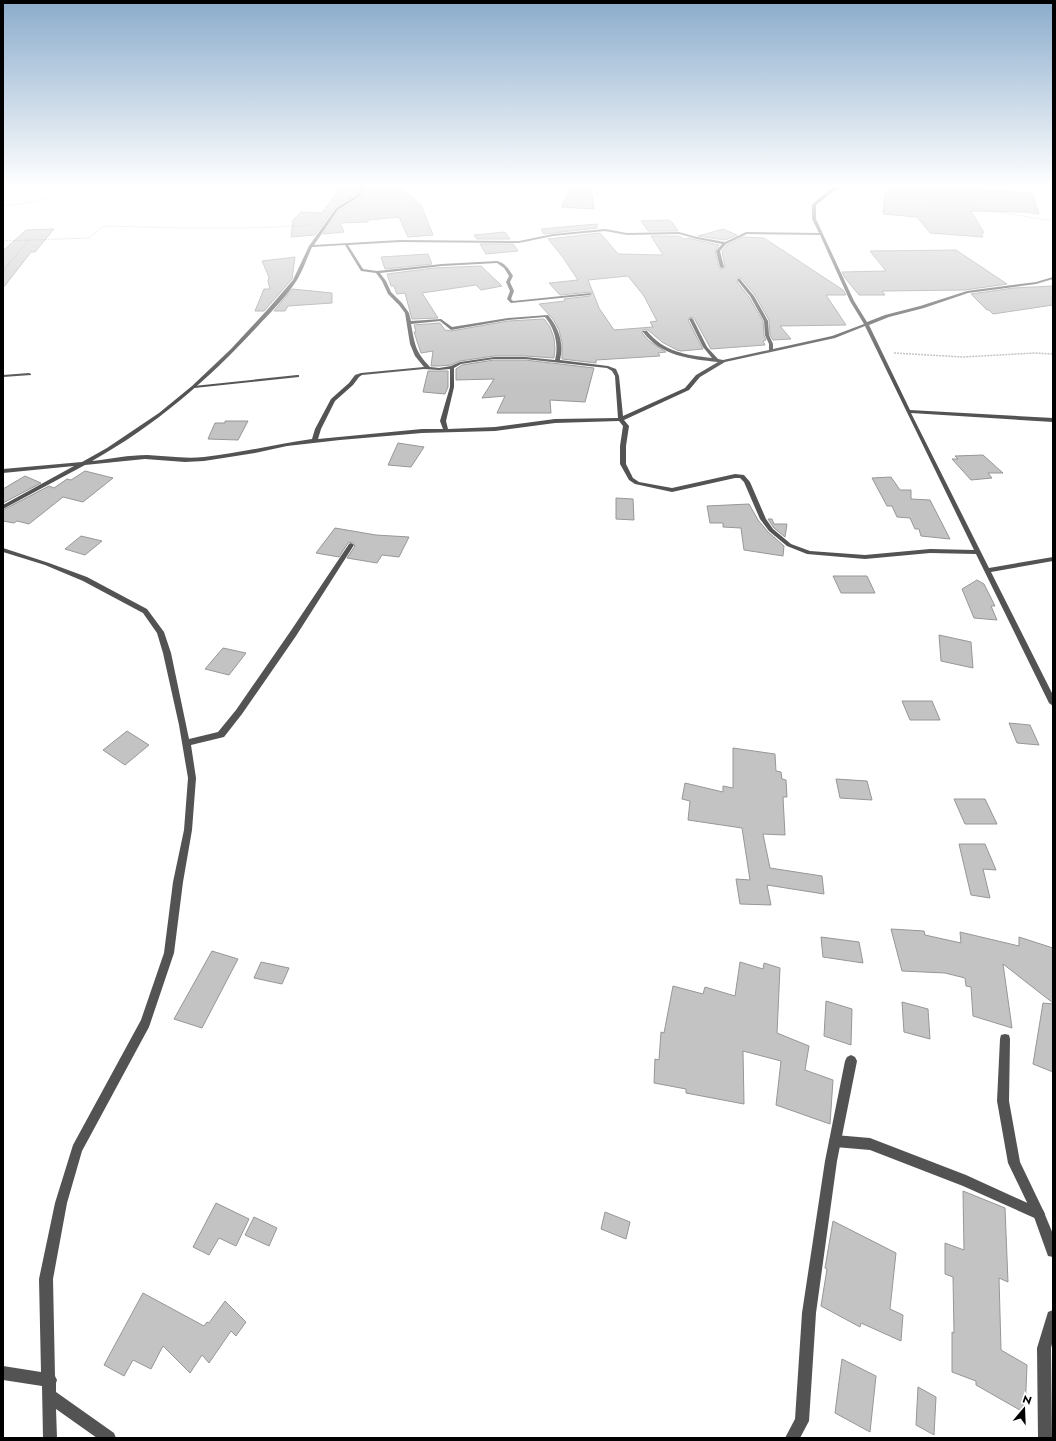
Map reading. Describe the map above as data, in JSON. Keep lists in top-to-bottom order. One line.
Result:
{"north":"top"}
